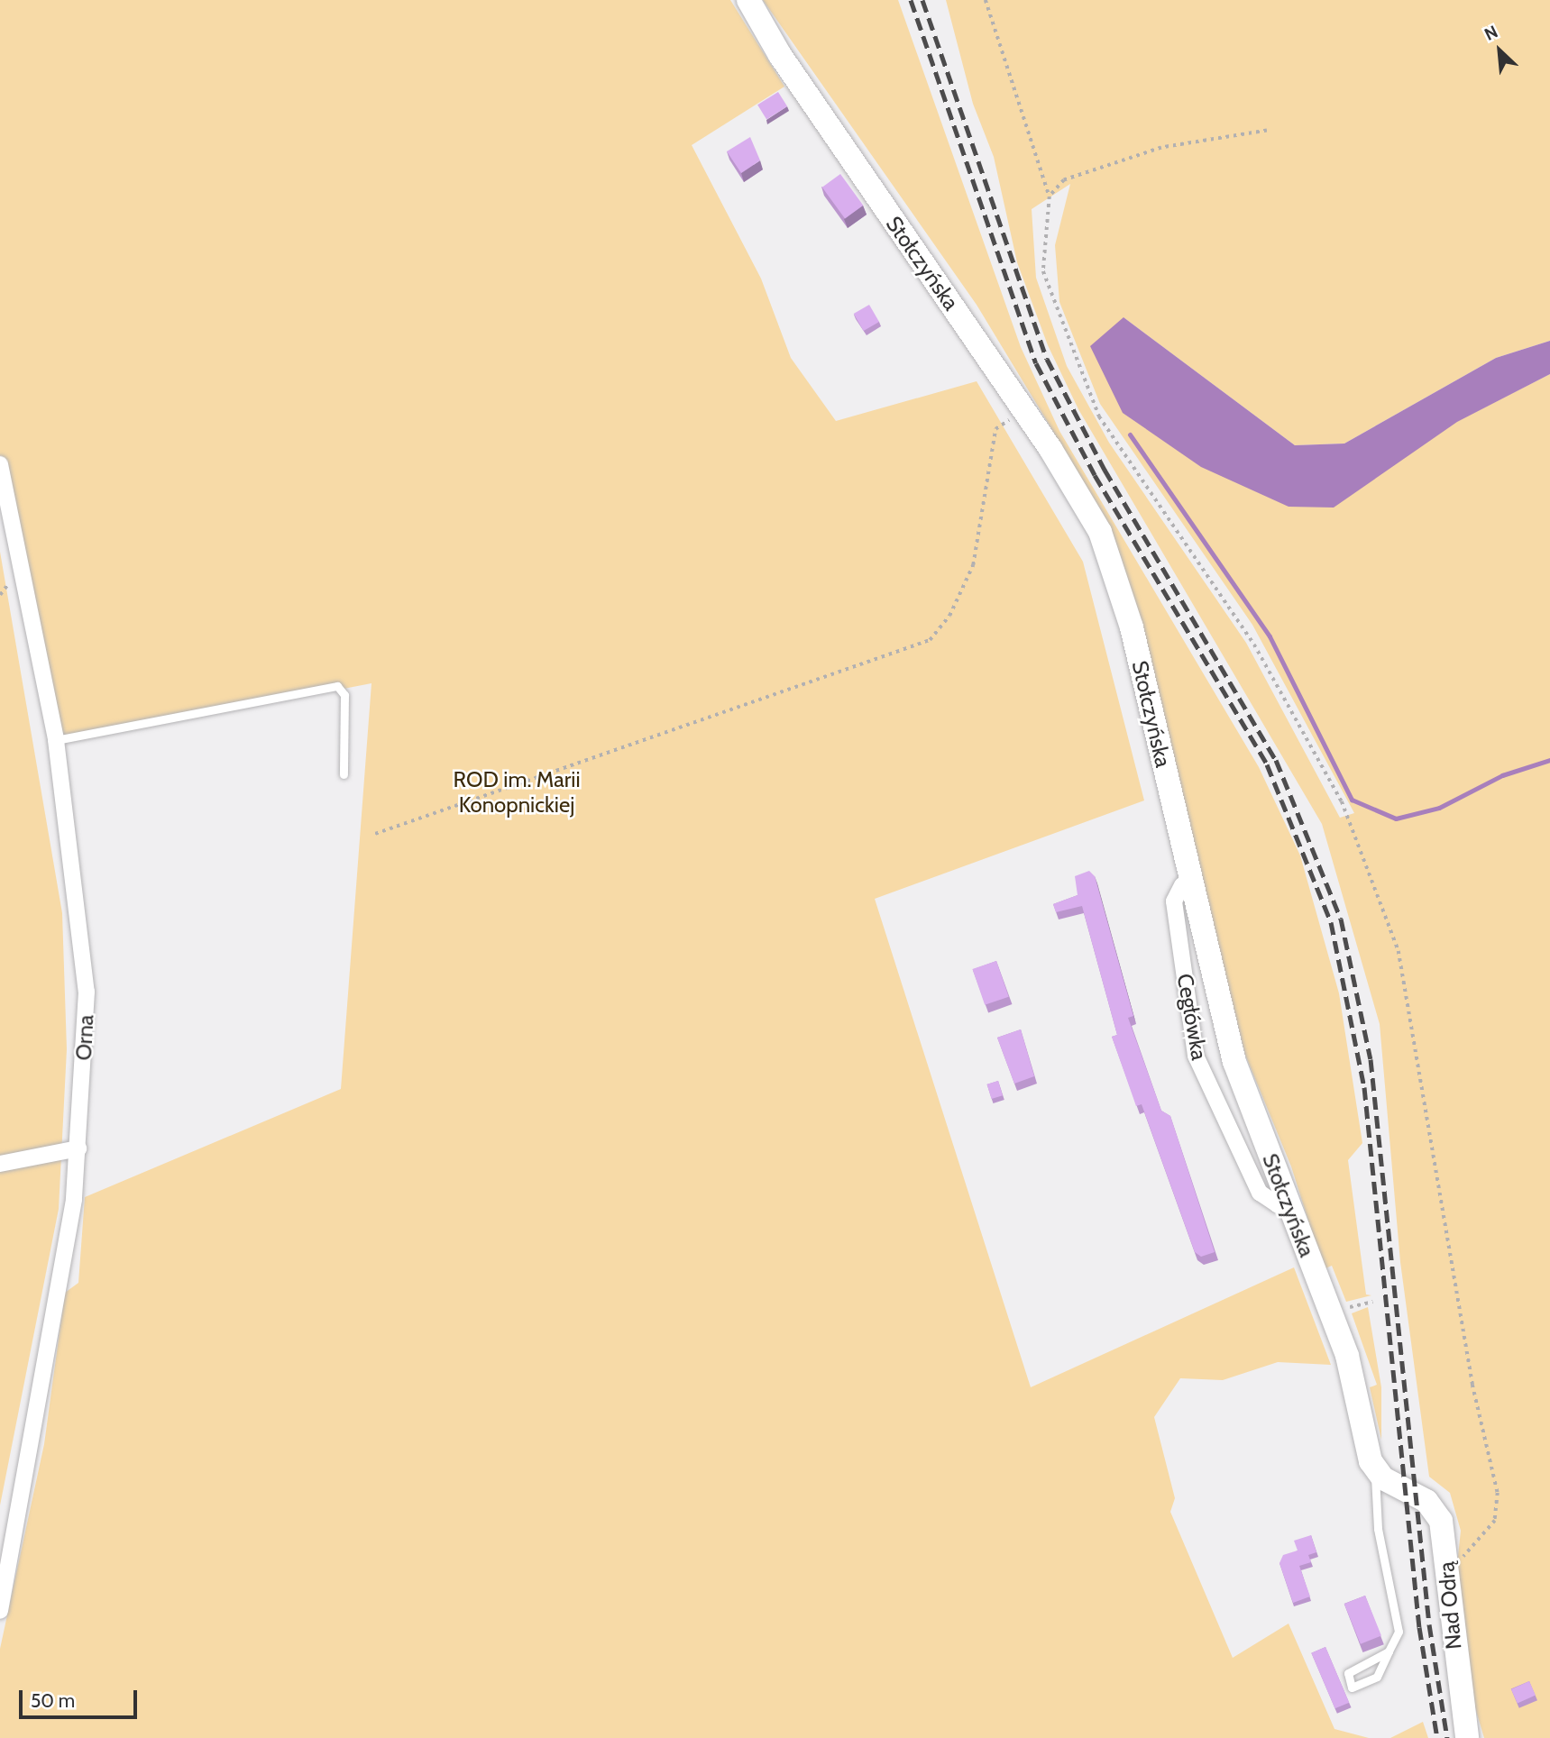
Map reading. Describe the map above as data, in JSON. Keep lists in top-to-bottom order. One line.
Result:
{"streets":{"street":["Stołczyńska","Cegłówka","Orna","Nad Odrą"]},"crossings":[["Stołczyńska","Cegłówka"],["Stołczyńska","Nad Odrą"]],"parks":["ROD im. Marii Konopnickiej"],"scale_bar":"50 m","north":"top left"}
